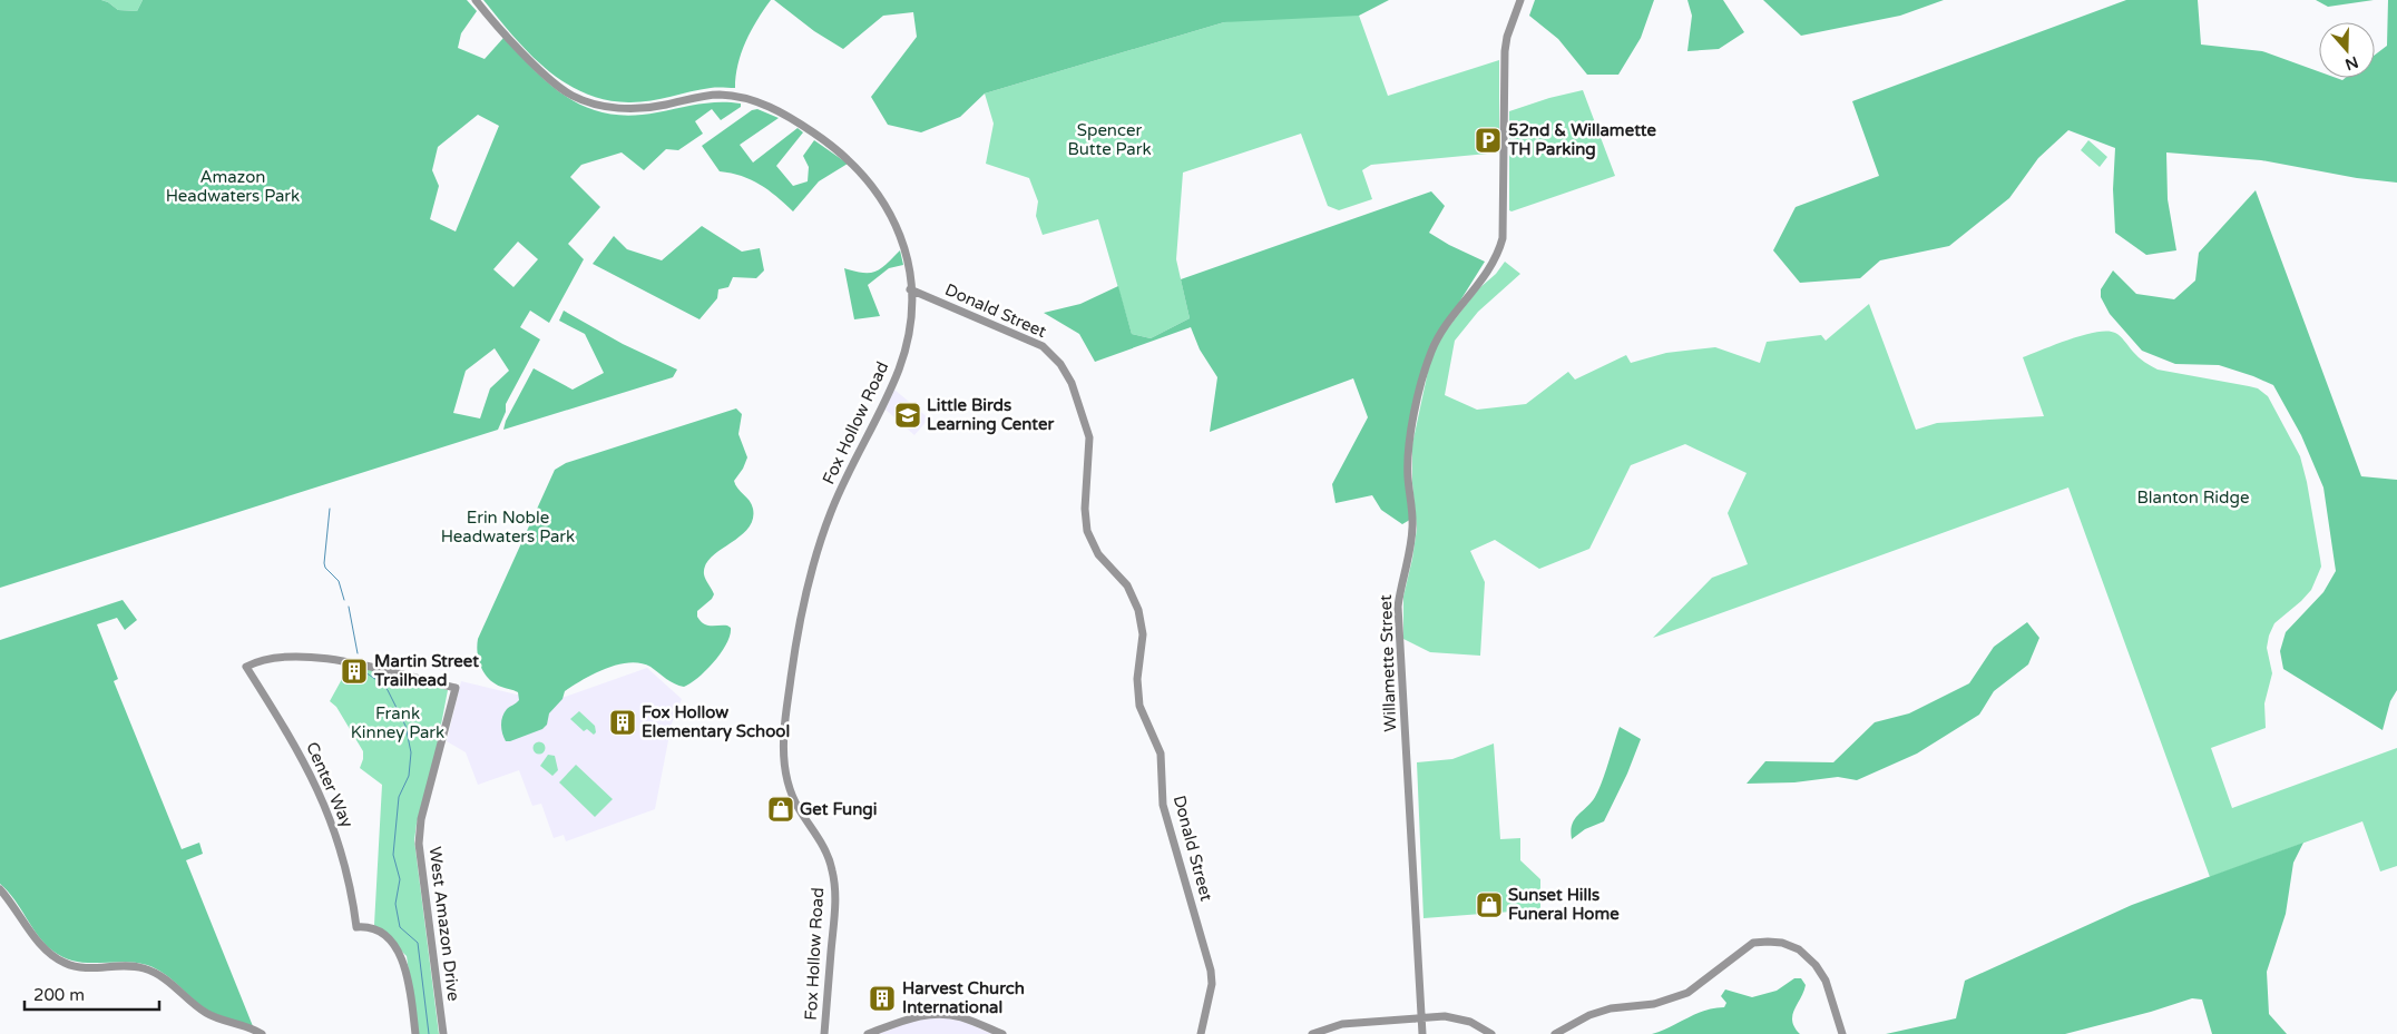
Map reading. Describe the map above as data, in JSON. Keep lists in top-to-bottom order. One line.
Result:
{"streets":{"street":["Donald Street","Fox Hollow Road","Willamette Street","Center Way","West Amazon Drive"]},"crossings":[["Donald Street","Fox Hollow Road"],["Center Way","West Amazon Drive"]],"parks":["Spencer Butte Park","Amazon Headwaters Park","Blanton Ridge","Erin Noble Headwaters Park","Frank Kinney Park"],"places":{"parking":["52nd & Willamette TH Parking"],"school or university":["Little Birds Learning Center"],"building":["Martin Street Trailhead","Fox Hollow Elementary School","Harvest Church International"],"shop":["Get Fungi","Sunset Hills Funeral Home"]},"scale_bar":"200 m","north":"bottom"}
